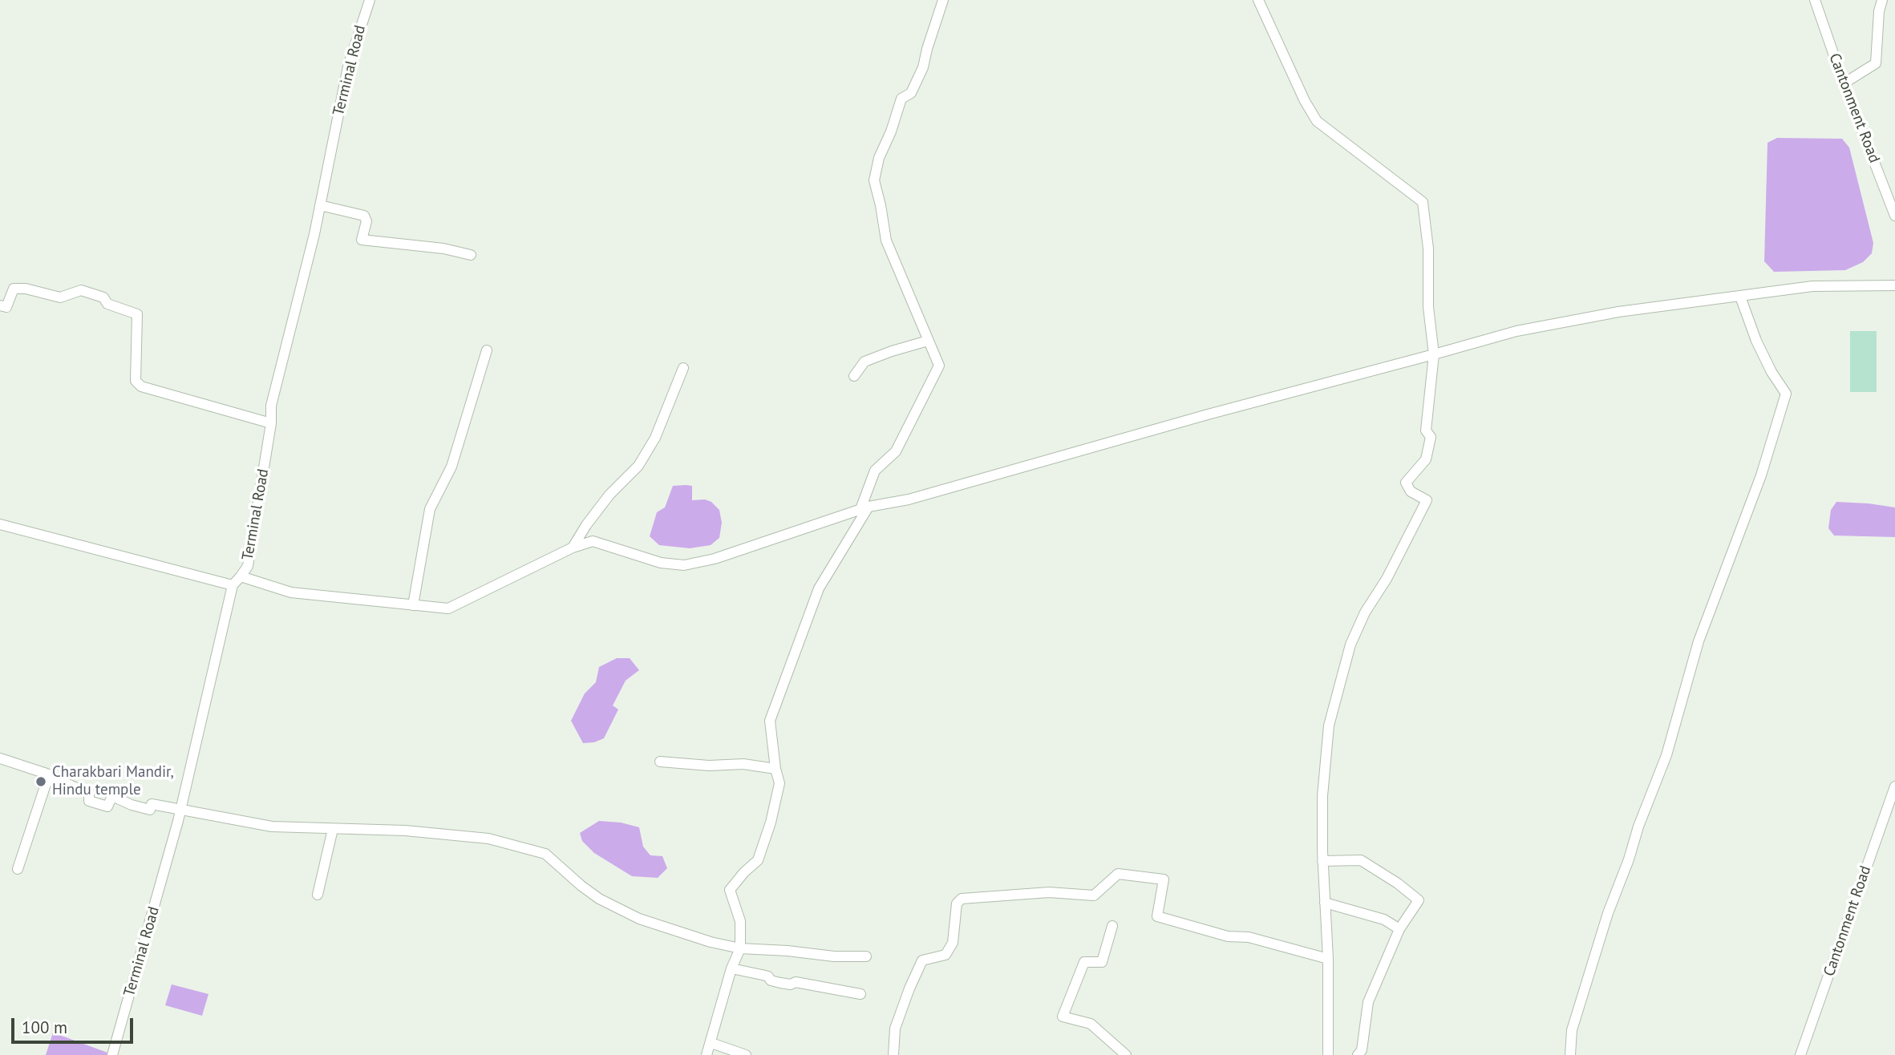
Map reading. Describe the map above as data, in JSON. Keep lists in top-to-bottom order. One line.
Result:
{"streets":{"street":["Terminal Road","Cantonment Road"]},"places":["Charakbari Mandir, Hindu temple"],"scale_bar":"100 m"}
